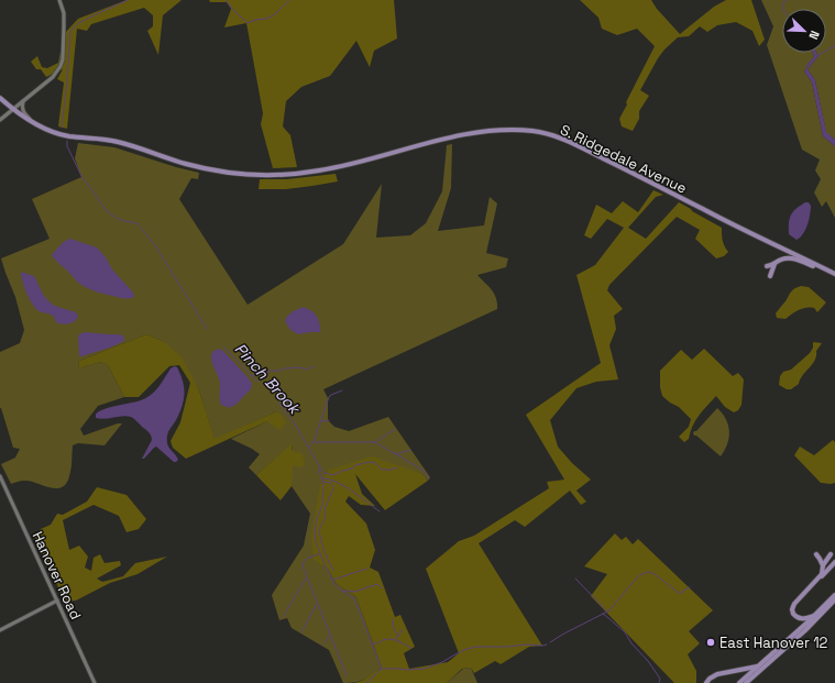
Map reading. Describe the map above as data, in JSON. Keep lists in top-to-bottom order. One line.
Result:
{"streets":{"main road":["S. Ridgedale Avenue"],"street":["Hanover Road"]},"water":["Pinch Brook"],"places":["East Hanover 12"],"north":"bottom right"}
